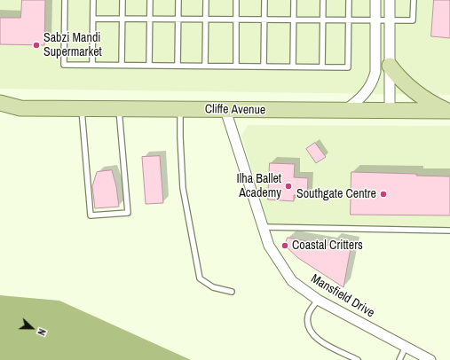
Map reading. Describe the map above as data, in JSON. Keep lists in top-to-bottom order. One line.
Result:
{"streets":{"main road":["Cliffe Avenue"],"street":["Mansfield Drive"]},"crossings":[["Cliffe Avenue","Mansfield Drive"]],"places":["Sabzi Mandi Supermarket","Ilha Ballet Academy","Southgate Centre","Coastal Critters"],"north":"right"}
